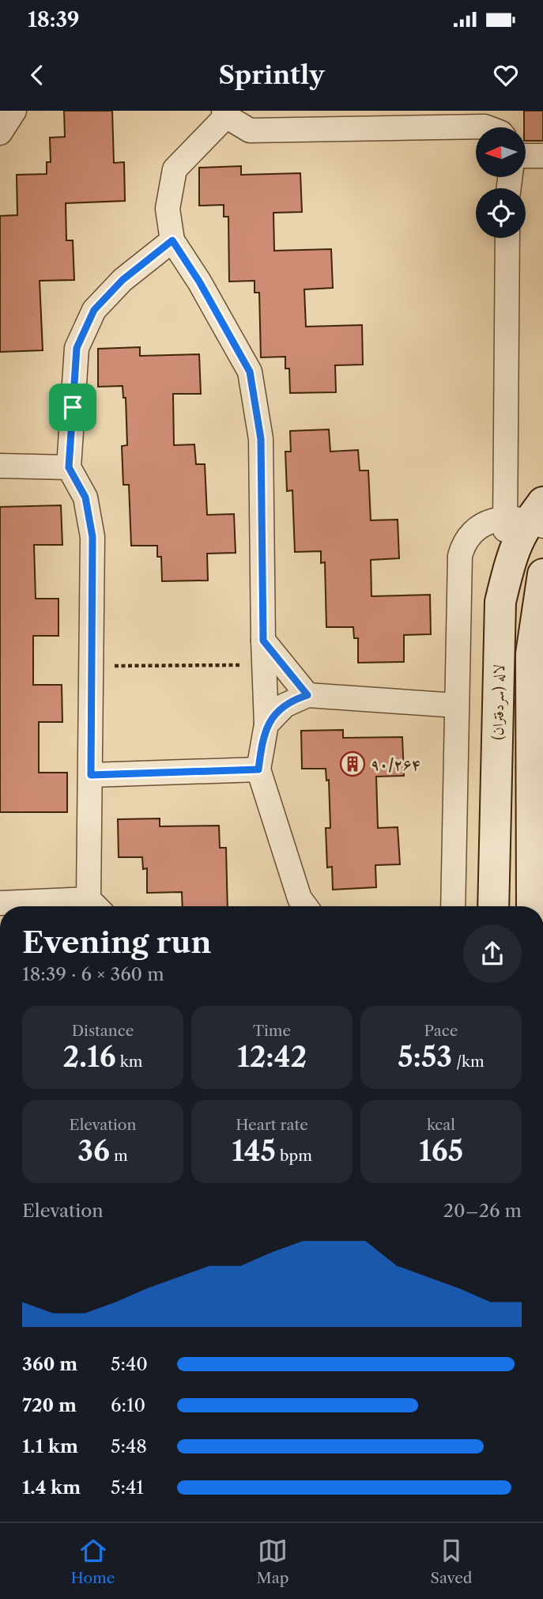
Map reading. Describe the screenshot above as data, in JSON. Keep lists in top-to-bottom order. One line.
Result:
{"streets":{"street":["لاله (سردفتران)"]},"places":{"building":["۹۰/۲۶۴"]},"north":"left","page":{"status":"18:39","header":"Sprintly","heading":["Evening run","18:39 · 6 × 360 m"],"stats":[["Distance","2.16 km"],["Time","12:42"],["Pace","5:53 /km"],["Elevation","36 m"],["Heart rate","145 bpm"],["kcal","165"]],"chart":["Elevation","20–26 m"],"list":[{"name":"360 m","note":"5:40"},{"name":"720 m","note":"6:10"},{"name":"1.1 km","note":"5:48"},{"name":"1.4 km","note":"5:41"}],"tabs":["Home","Map","Saved"]}}
